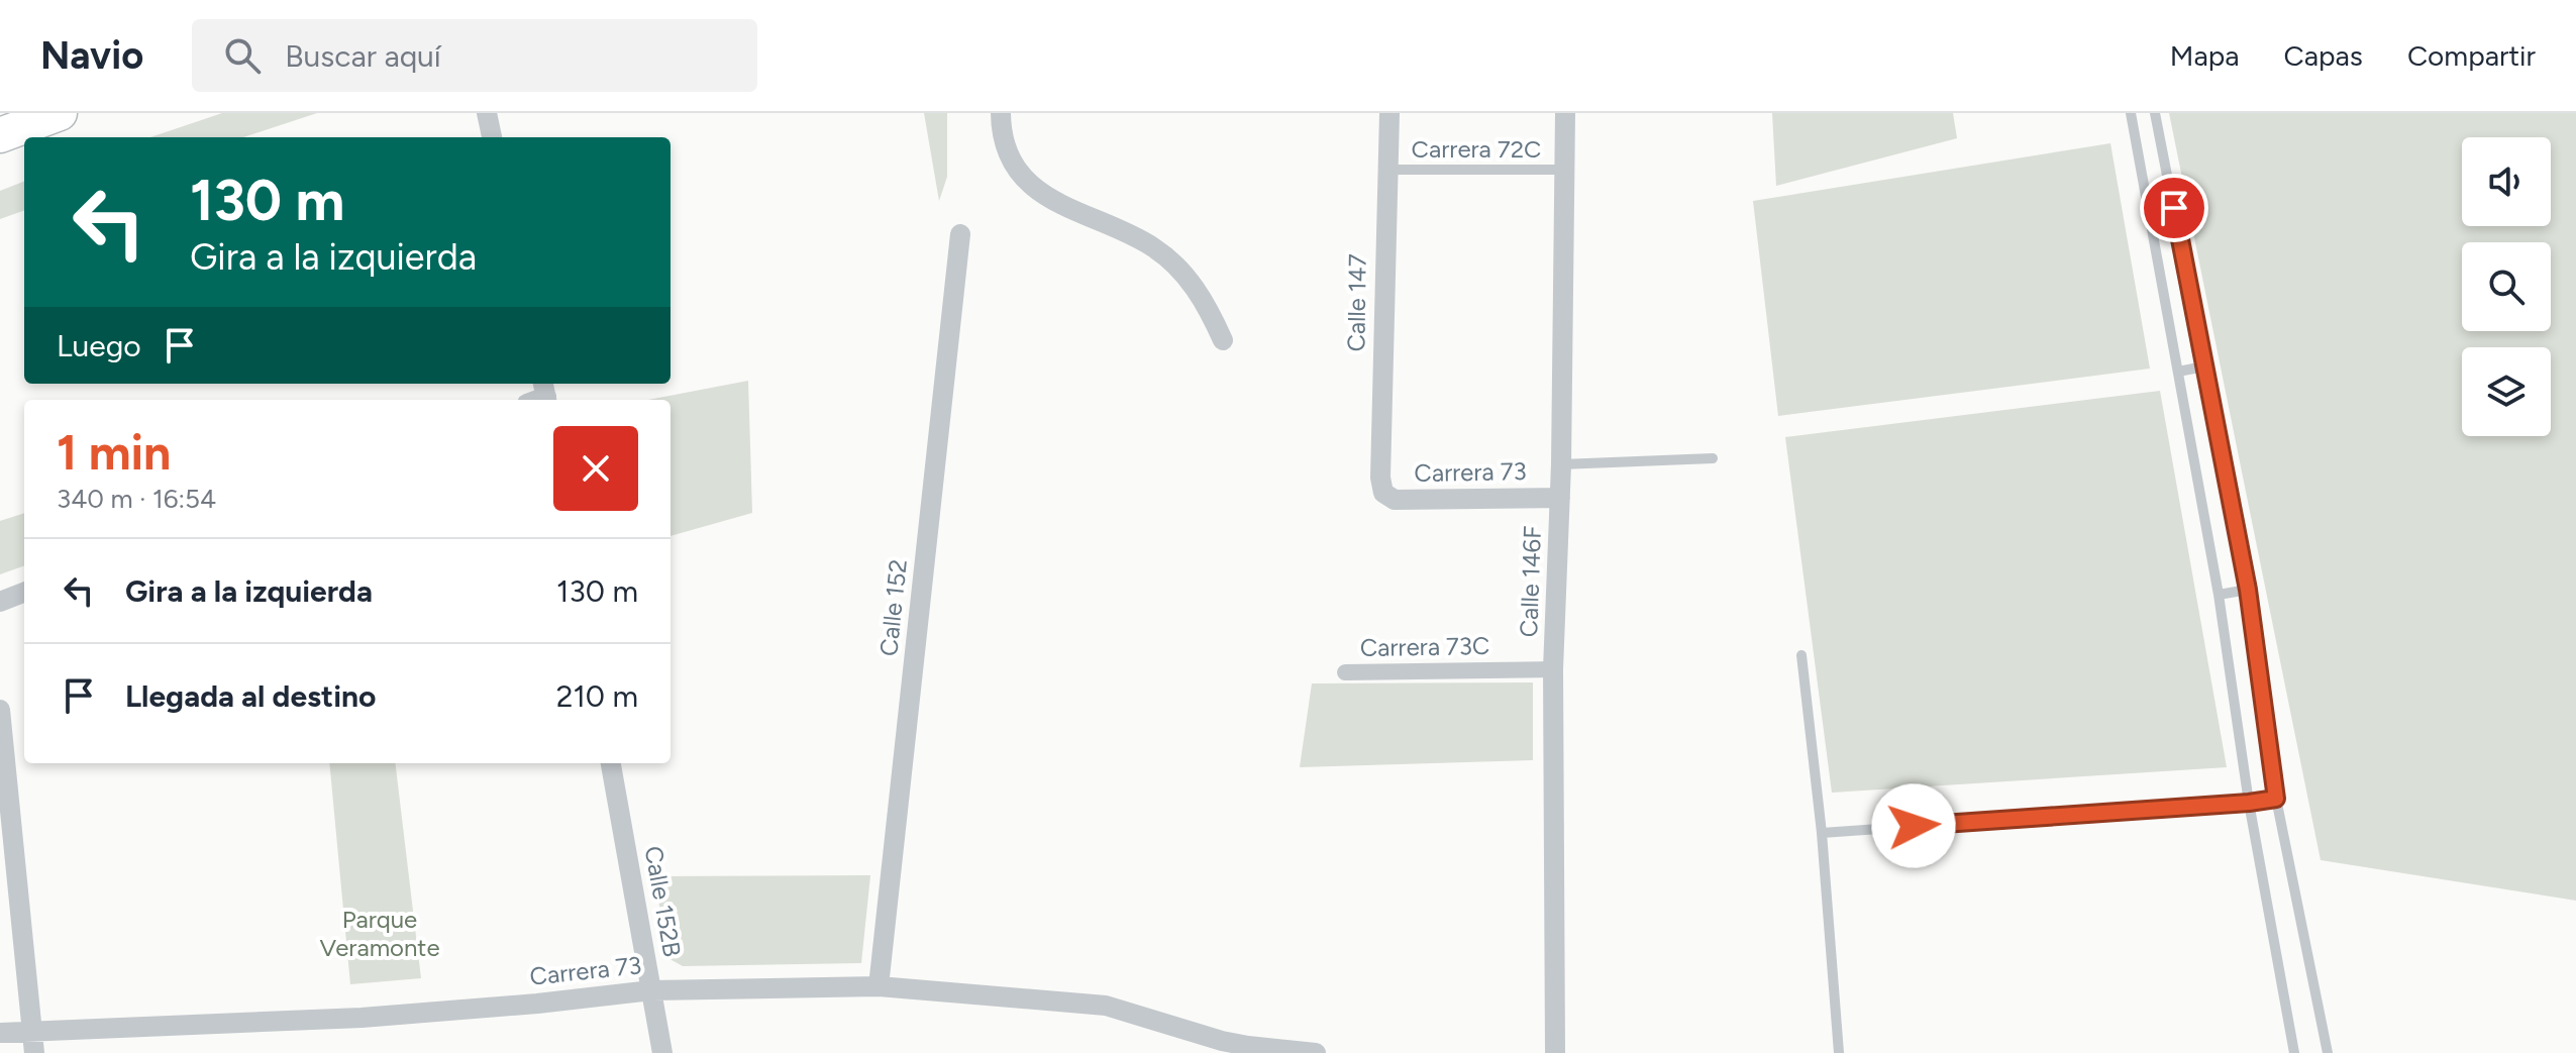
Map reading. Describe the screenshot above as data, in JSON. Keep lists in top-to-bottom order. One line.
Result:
{"streets":{"street":["Calle 147","Carrera 73","Calle 146F","Calle 152","Carrera 73C","Calle 152B"],"lane":["Carrera 72C"]},"crossings":[["Carrera 72C","Calle 147"],["Carrera 72C","Calle 146F"],["Calle 147","Carrera 73"],["Carrera 73","Calle 146F"],["Carrera 73","Calle 152"],["Carrera 73","Calle 152B"],["Calle 146F","Carrera 73C"]],"parks":["Parque Veramonte"],"page":{"header":"Navio","search":"Buscar aquí","nav":["Mapa","Capas","Compartir"],"turn":["130 m","Gira a la izquierda"],"then":"Luego","heading":["1 min","340 m · 16:54"],"list":[{"name":"Gira a la izquierda","value":"130 m"},{"name":"Llegada al destino","value":"210 m"}]}}
